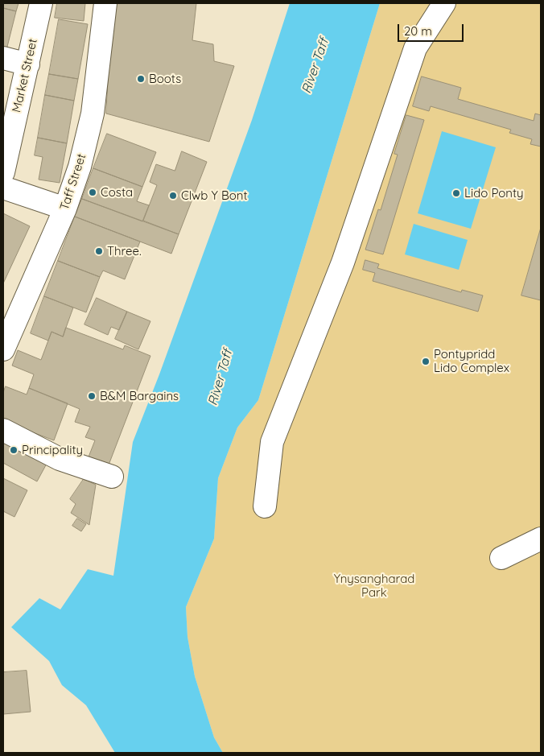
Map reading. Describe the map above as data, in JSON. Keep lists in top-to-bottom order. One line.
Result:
{"streets":{"street":["Market Street","Taff Street"]},"water":["River Taff"],"parks":["Ynysangharad Park"],"places":["Boots","Costa","Lido Ponty","Clwb Y Bont","Three.","Pontypridd Lido Complex","B&M Bargains","Principality"],"scale_bar":"20 m"}
